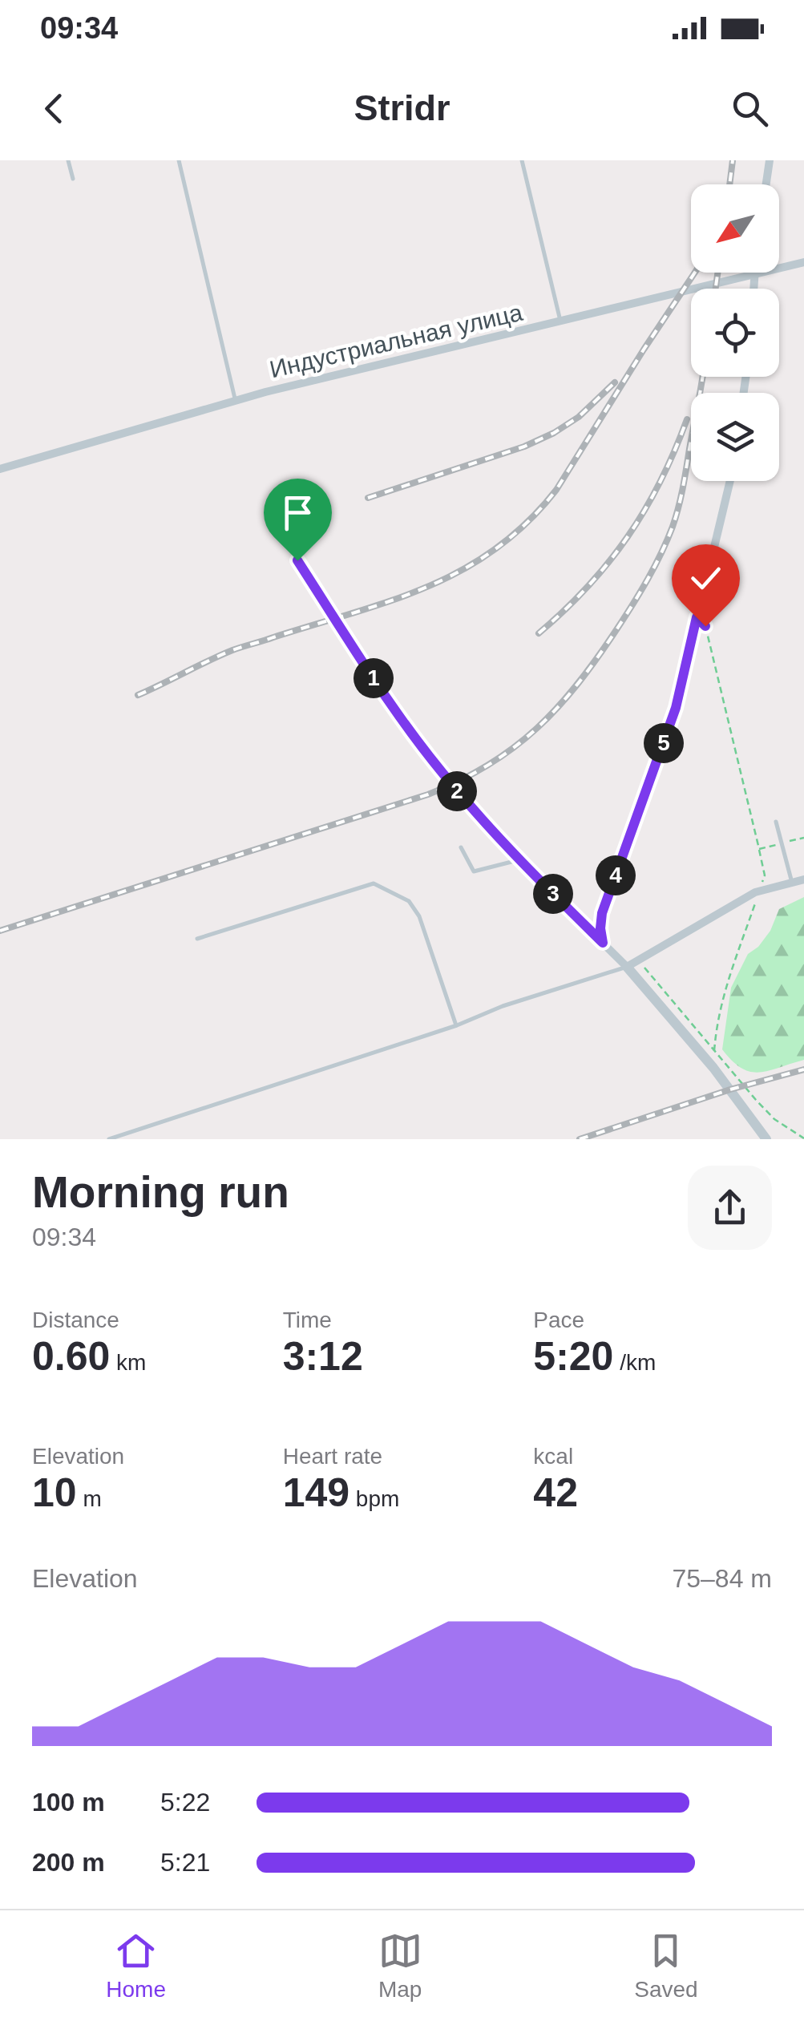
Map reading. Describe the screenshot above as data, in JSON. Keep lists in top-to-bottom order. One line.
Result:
{"streets":{"street":["Индустриальная улица"]},"north":"bottom left","page":{"status":"09:34","header":"Stridr","pins":["1","5","2","4","3"],"heading":["Morning run","09:34"],"stats":[["Distance","0.60 km"],["Time","3:12"],["Pace","5:20 /km"],["Elevation","10 m"],["Heart rate","149 bpm"],["kcal","42"]],"chart":["Elevation","75–84 m"],"list":[{"name":"100 m","note":"5:22"},{"name":"200 m","note":"5:21"}],"tabs":["Home","Map","Saved"]}}
